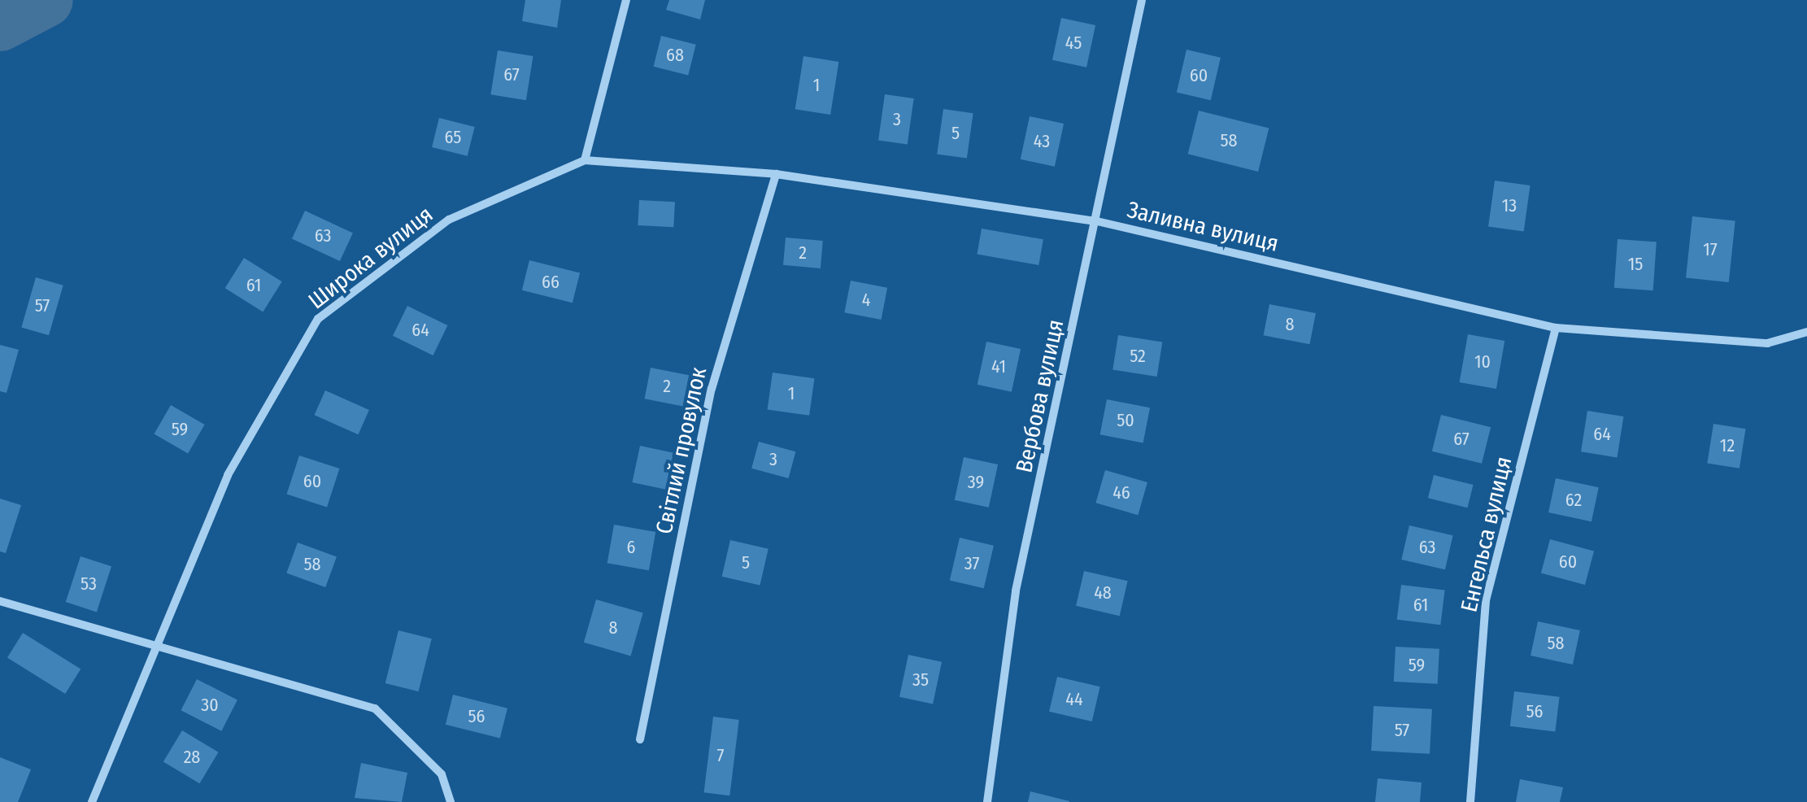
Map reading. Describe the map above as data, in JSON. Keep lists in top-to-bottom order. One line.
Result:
{"streets":{"street":["Заливна вулиця","Широка вулиця","Вербова вулиця","Світлий провулок","Енгельса вулиця"]},"crossings":[["Заливна вулиця","Широка вулиця"],["Заливна вулиця","Вербова вулиця"],["Заливна вулиця","Світлий провулок"],["Заливна вулиця","Енгельса вулиця"]],"house_numbers":["45","68","67","60","1","3","5","65","58","43","13","63","17","2","15","66","61","4","57","8","64","52","10","41","2","1","50","59","64","67","12","3","60","39","46","62","6","63","60","5","37","58","53","48","61","8","58","59","35","44","30","56","56","57","7","28"]}
